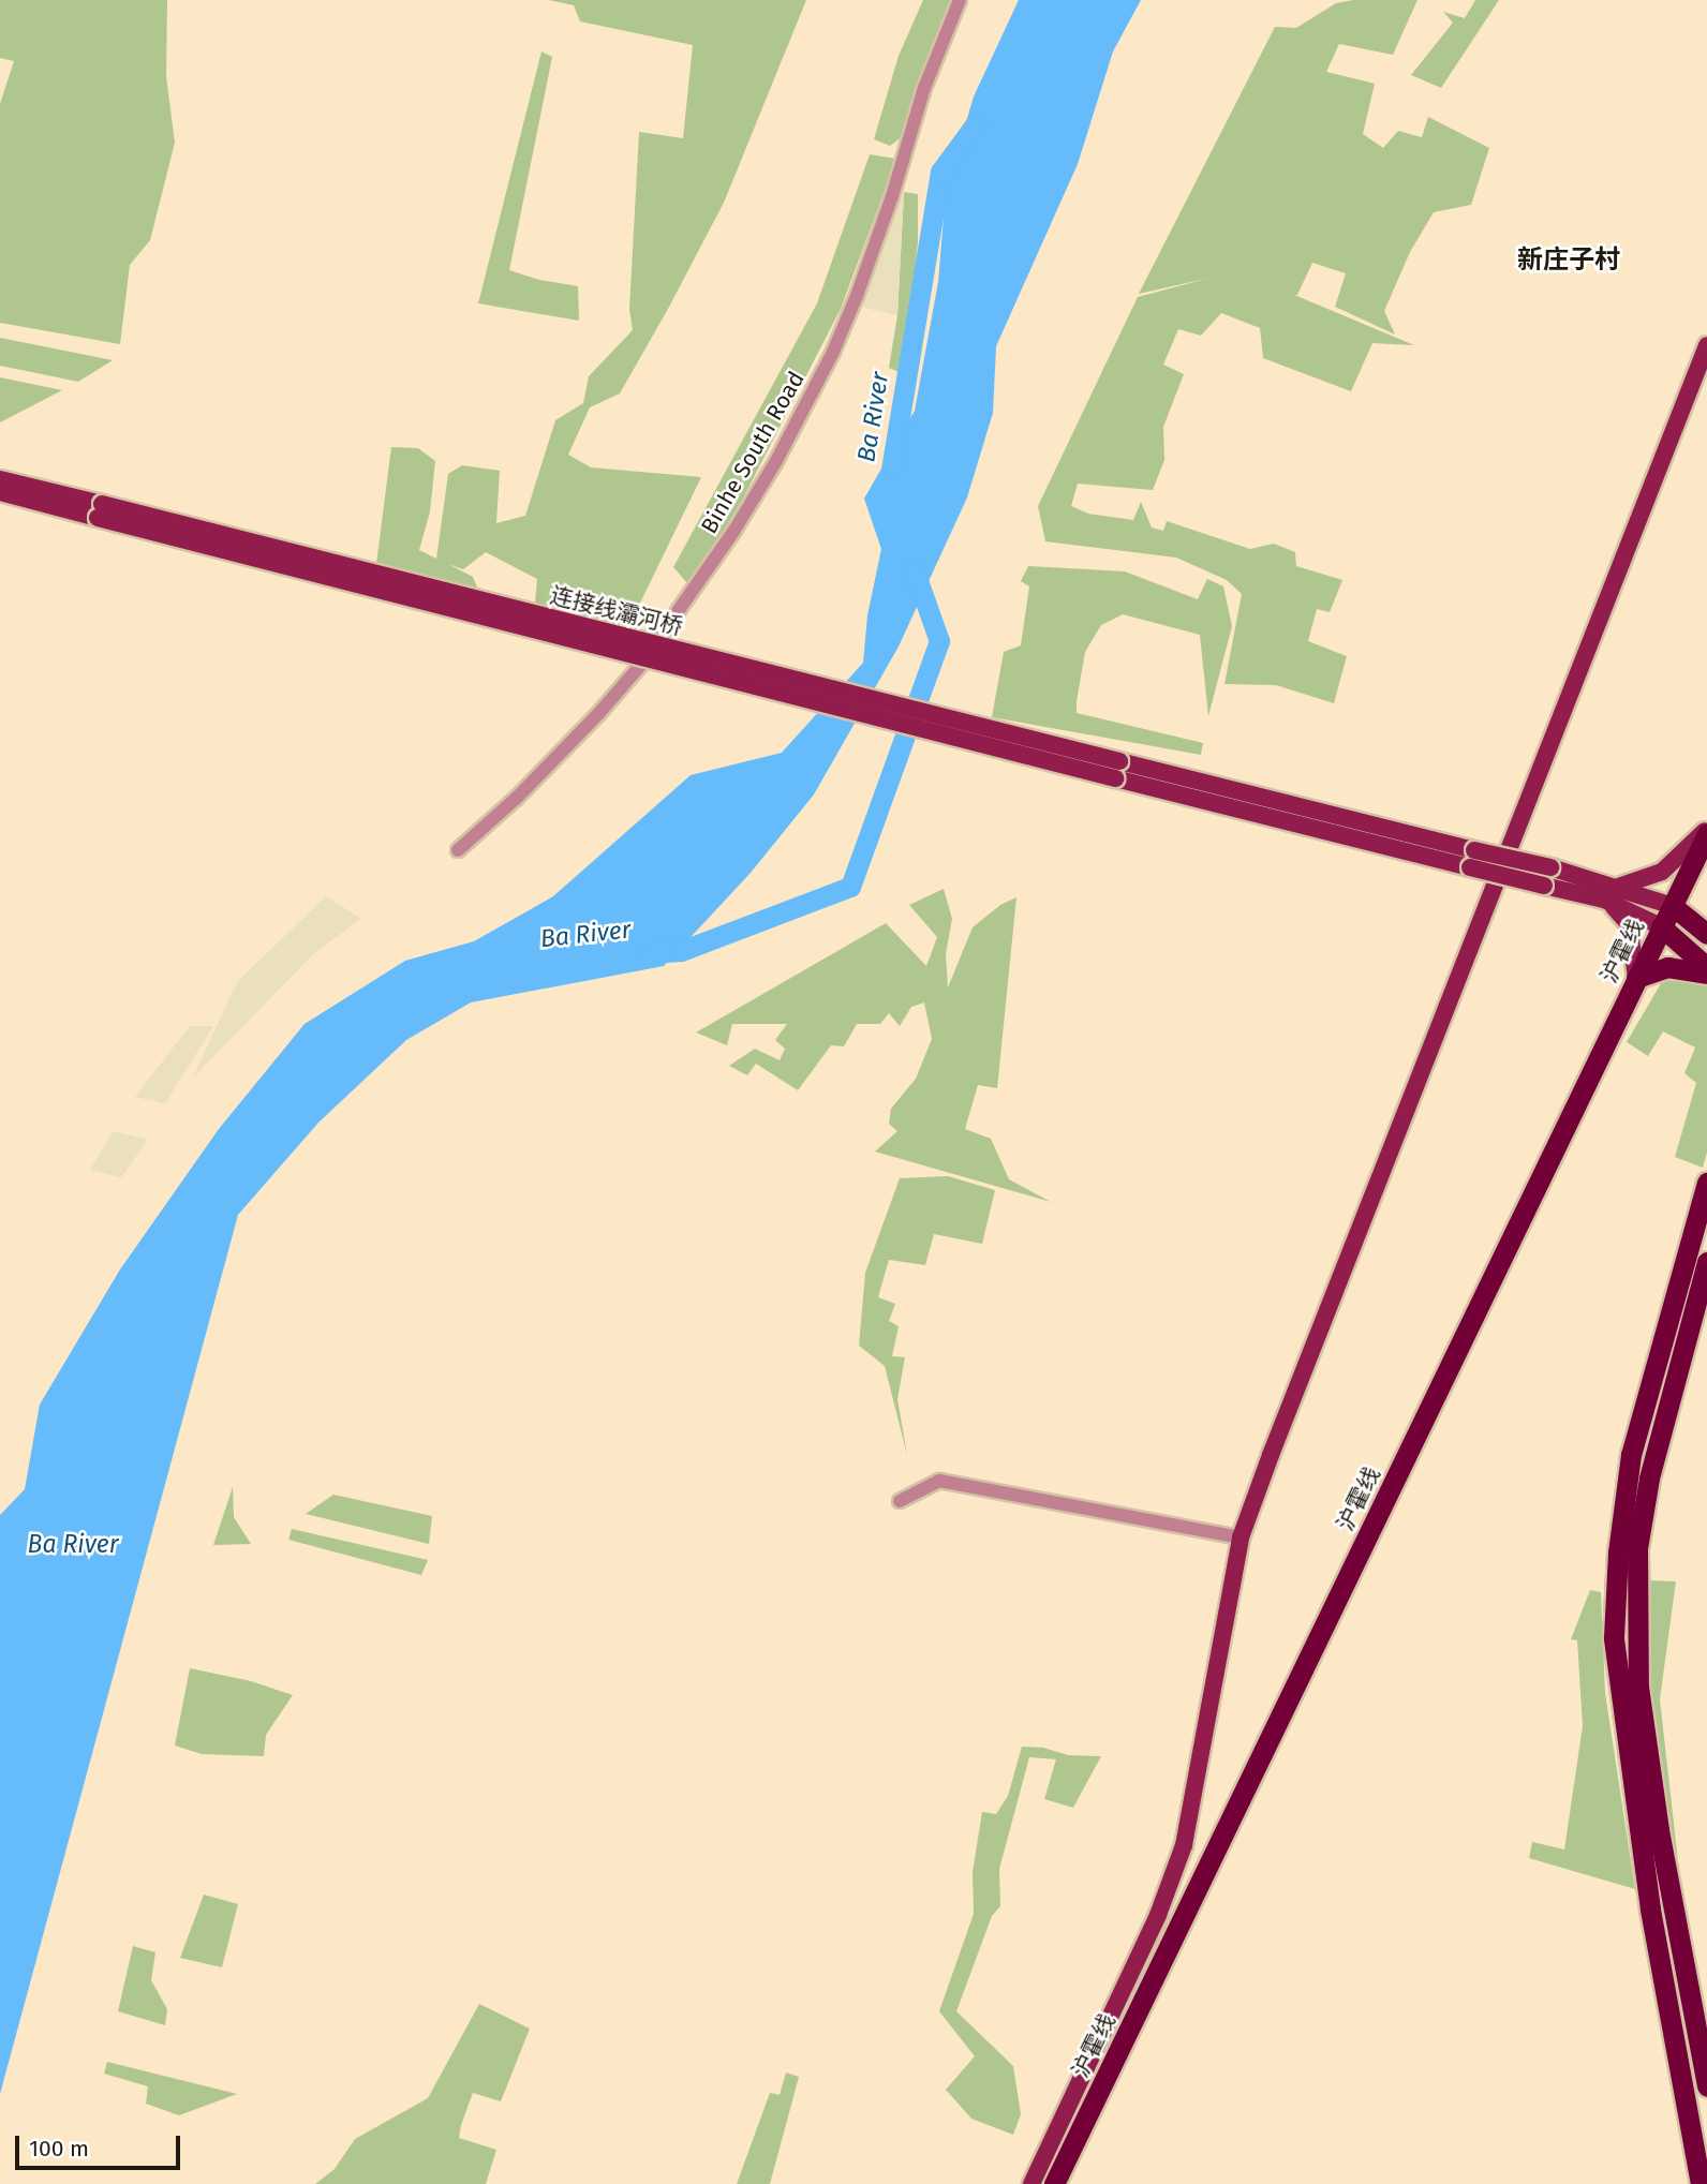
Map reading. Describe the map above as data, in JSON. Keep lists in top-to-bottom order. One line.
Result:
{"streets":{"highway":["沪霍线"],"main road":["连接线灞河桥"],"street":["Binhe South Road"]},"districts":["新庄子村"],"water":["Ba River"],"scale_bar":"100 m"}
